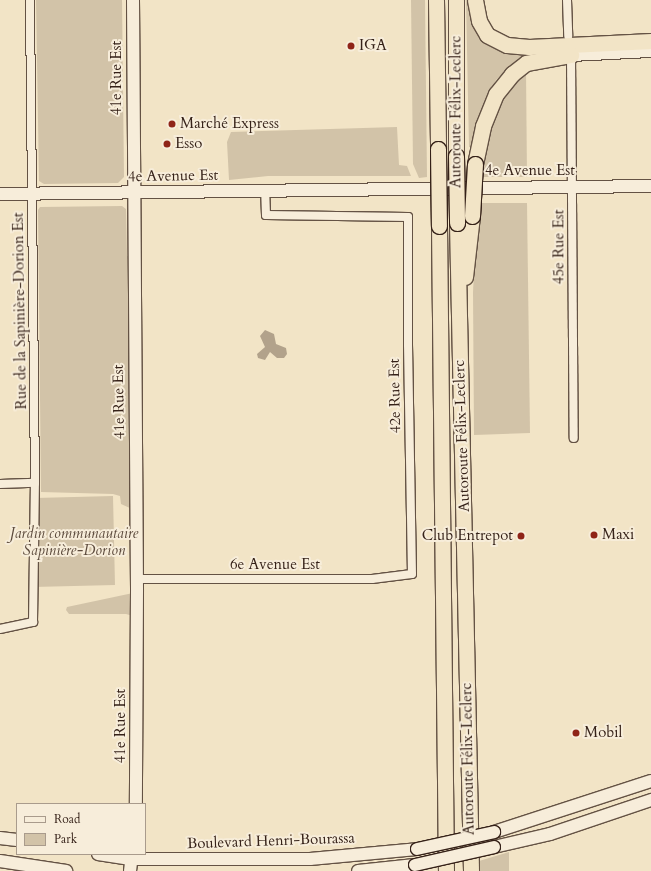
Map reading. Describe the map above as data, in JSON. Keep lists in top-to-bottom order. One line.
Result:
{"streets":{"highway":["Autoroute Félix-Leclerc"],"street":["41e Rue Est","4e Avenue Est","45e Rue Est","Rue de la Sapinière-Dorion Est","42e Rue Est","6e Avenue Est","Boulevard Henri-Bourassa"]},"crossings":[["41e Rue Est","4e Avenue Est"],["41e Rue Est","6e Avenue Est"],["4e Avenue Est","45e Rue Est"],["4e Avenue Est","Rue de la Sapinière-Dorion Est"],["4e Avenue Est","42e Rue Est"],["42e Rue Est","6e Avenue Est"]],"parks":["Jardin communautaire Sapinière-Dorion"],"places":["IGA","Marché Express","Esso","Maxi","Club Entrepot","Mobil"],"legend":["Road","Park"]}
